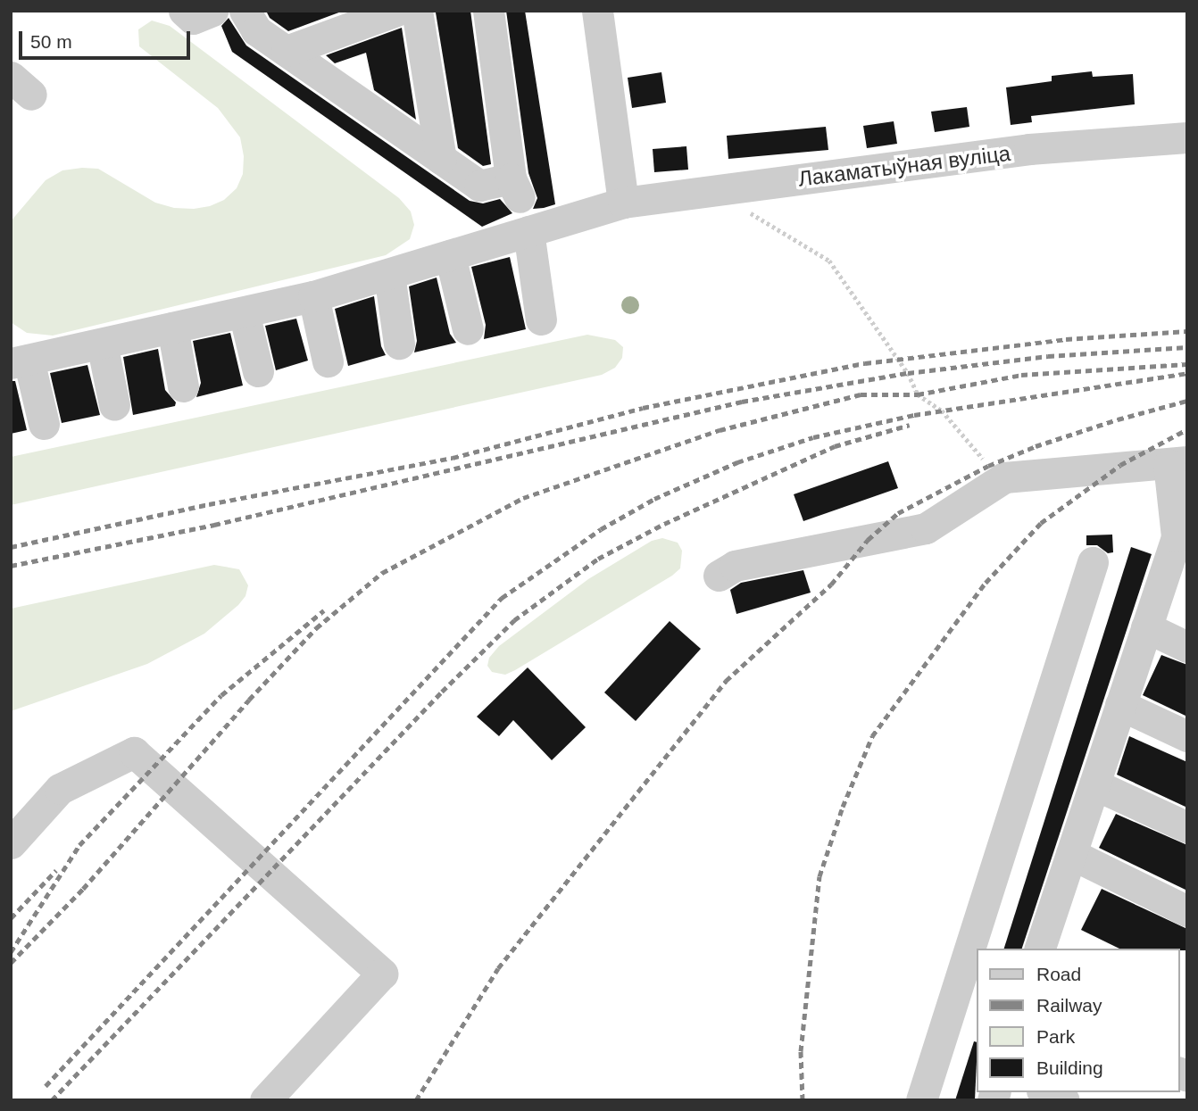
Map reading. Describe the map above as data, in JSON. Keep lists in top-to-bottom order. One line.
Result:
{"streets":{"street":["Лакаматыўная вуліца"]},"legend":["Road","Railway","Park","Building"],"scale_bar":"50 m"}
